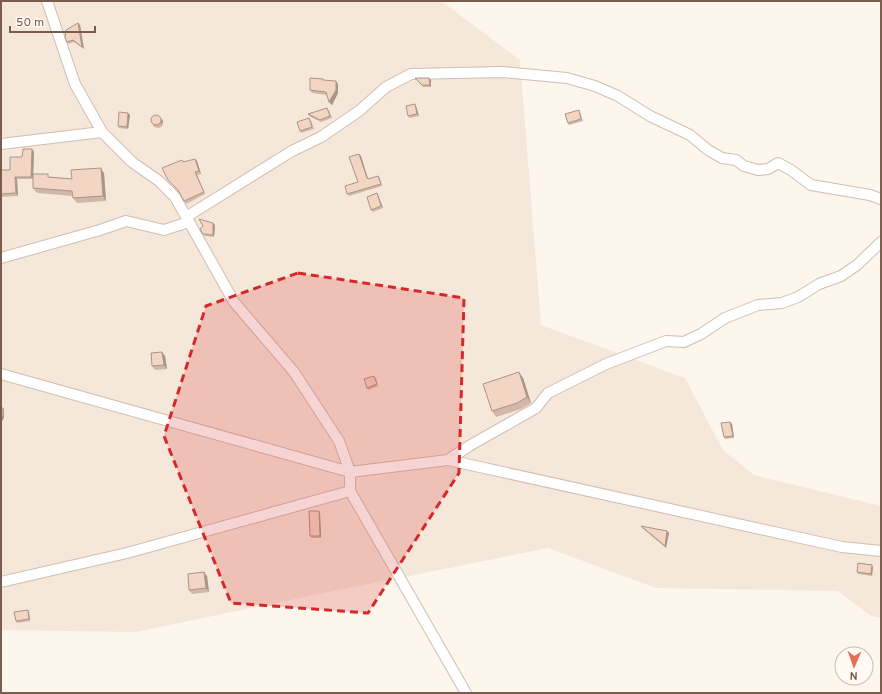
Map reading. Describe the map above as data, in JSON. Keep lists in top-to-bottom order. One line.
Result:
{"scale_bar":"50 m","north":"bottom"}
